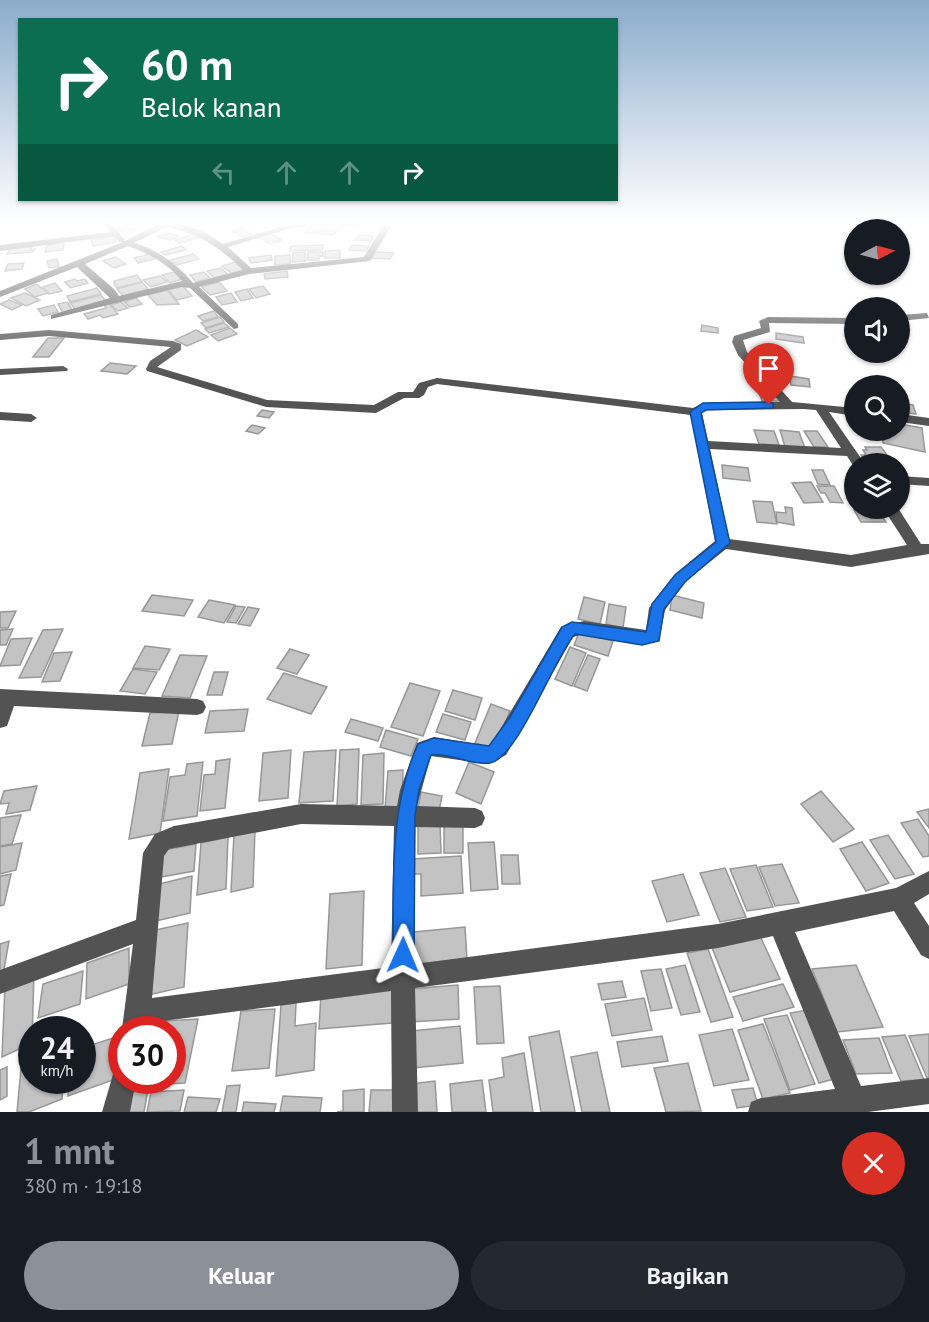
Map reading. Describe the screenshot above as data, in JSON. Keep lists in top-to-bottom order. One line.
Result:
{"north":"right","page":{"turn":["60 m","Belok kanan"],"speed":"24 km/h","limit":"30","heading":["1 mnt","380 m · 19:18"],"buttons":["Keluar","Bagikan"]}}
